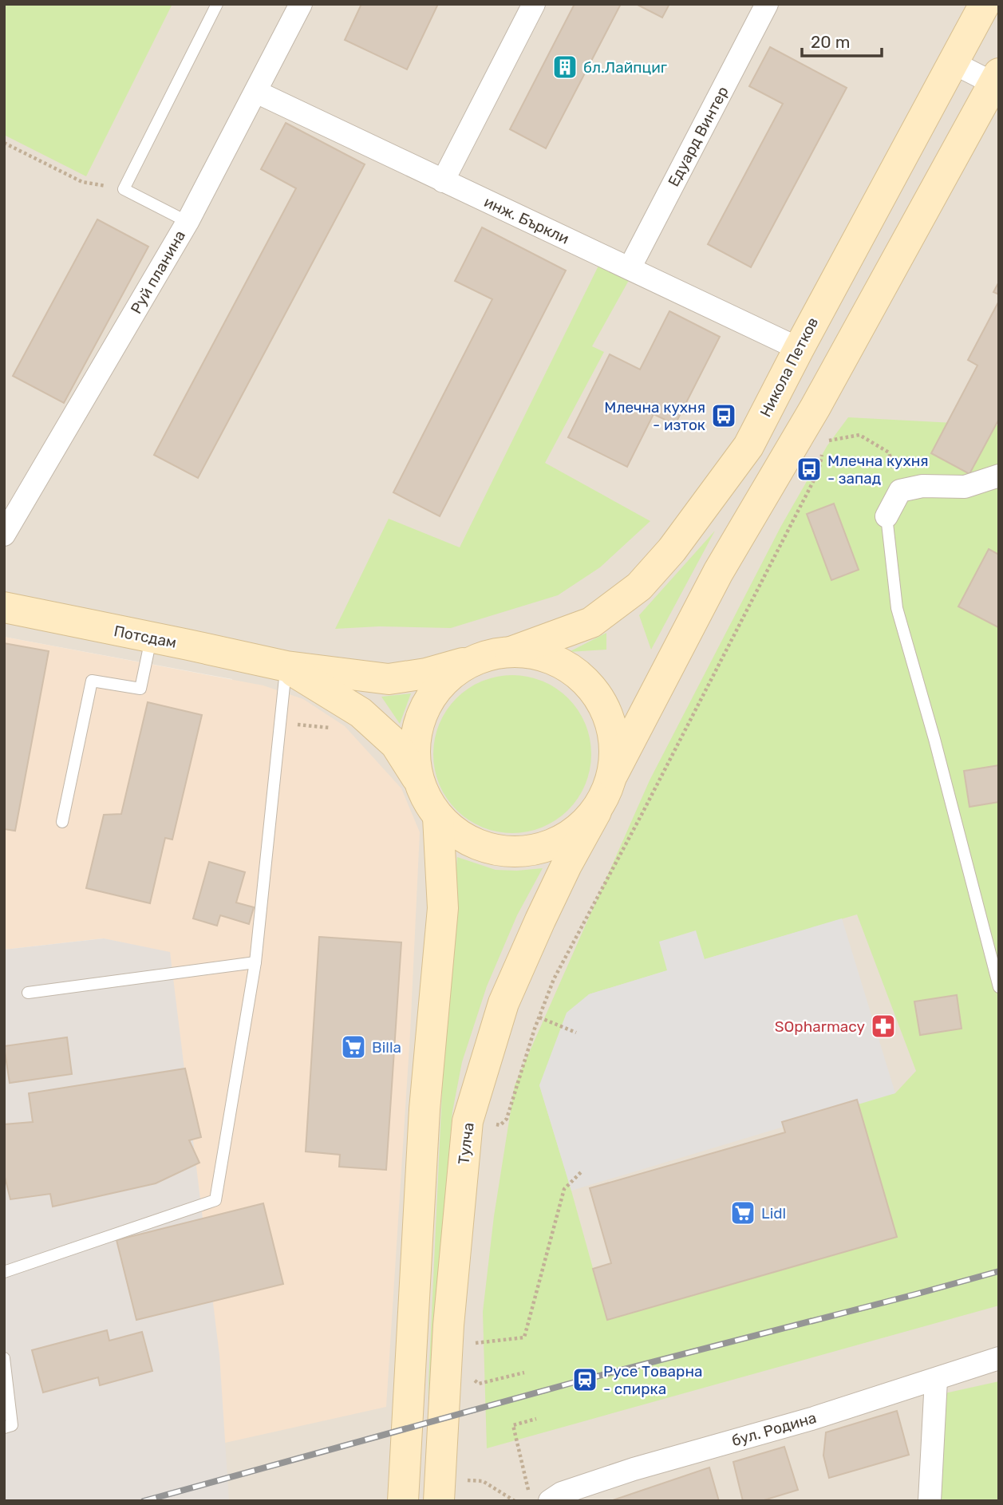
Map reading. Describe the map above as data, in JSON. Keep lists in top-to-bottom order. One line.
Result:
{"streets":{"main road":["Никола Петков","Потсдам","Тулча"],"street":["Едуард Винтер","инж. Бъркли","Руй планина","бул. Родина"]},"crossings":[["Едуард Винтер","инж. Бъркли"],["инж. Бъркли","Руй планина"],["инж. Бъркли","Никола Петков"],["Никола Петков","Потсдам"]],"places":{"building":["бл.Лайпциг"],"bus stop":["Млечна кухня - изток","Млечна кухня - запад"],"pharmacy":["SOpharmacy"],"supermarket":["Billa","Lidl"],"station":["Русе Товарна - спирка"]},"scale_bar":"20 m"}
